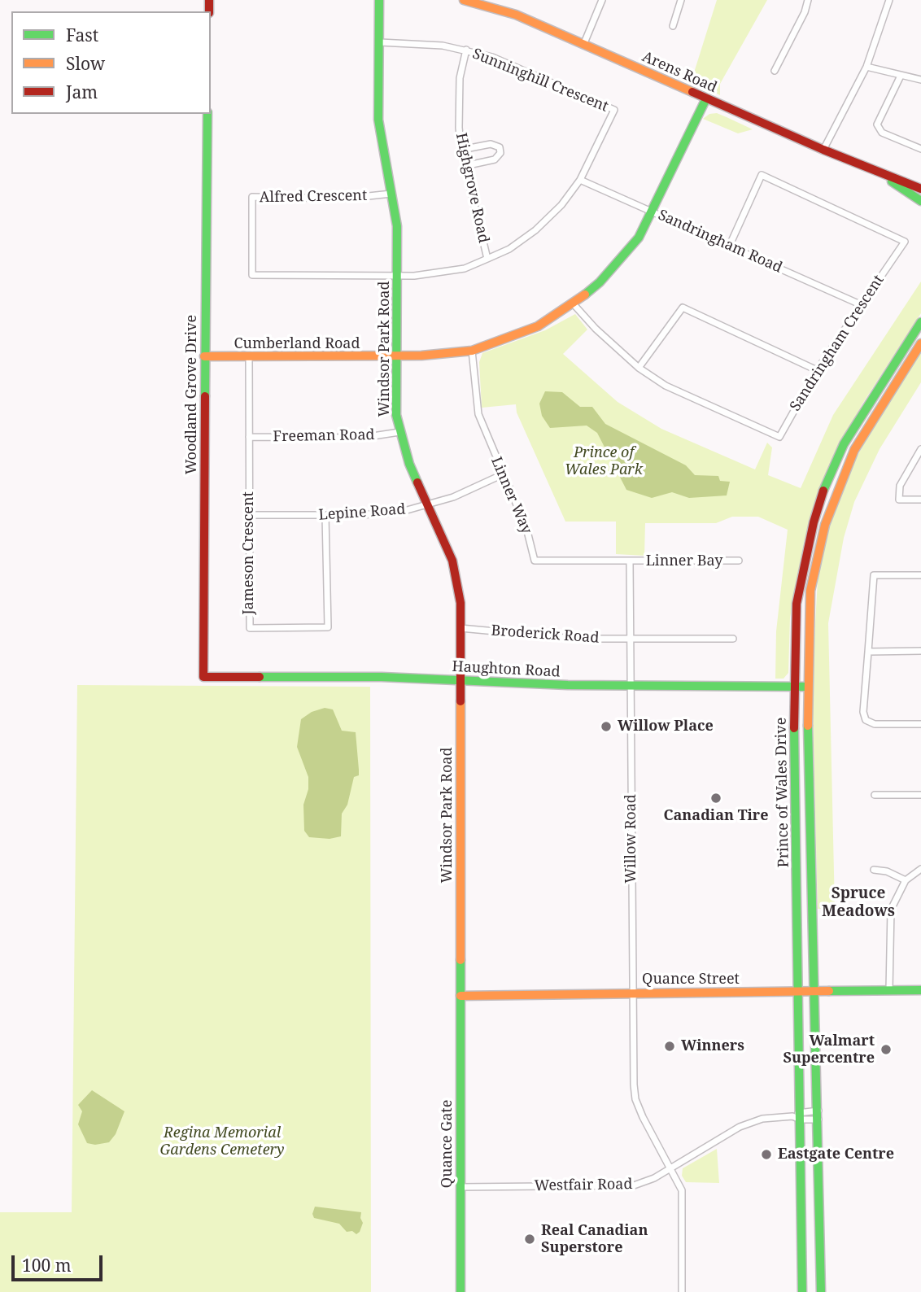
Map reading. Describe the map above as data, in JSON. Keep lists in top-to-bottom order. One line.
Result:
{"streets":{"street":["Arens Road","Sunninghill Crescent","Highgrove Road","Alfred Crescent","Sandringham Road","Sandringham Crescent","Cumberland Road","Windsor Park Road","Woodland Grove Drive","Freeman Road","Linner Way","Lepine Road","Jameson Crescent","Linner Bay","Broderick Road","Haughton Road","Prince of Wales Drive","Willow Road","Quance Street","Quance Gate","Westfair Road"]},"crossings":[["Arens Road","Cumberland Road"],["Sunninghill Crescent","Highgrove Road"],["Sunninghill Crescent","Alfred Crescent"],["Sunninghill Crescent","Sandringham Road"],["Sunninghill Crescent","Windsor Park Road"],["Alfred Crescent","Windsor Park Road"],["Sandringham Road","Sandringham Crescent"],["Sandringham Road","Cumberland Road"],["Sandringham Crescent","Cumberland Road"],["Cumberland Road","Windsor Park Road"],["Cumberland Road","Woodland Grove Drive"],["Cumberland Road","Linner Way"],["Cumberland Road","Jameson Crescent"],["Windsor Park Road","Freeman Road"],["Windsor Park Road","Lepine Road"],["Windsor Park Road","Broderick Road"],["Windsor Park Road","Haughton Road"],["Windsor Park Road","Quance Street"],["Windsor Park Road","Quance Gate"],["Woodland Grove Drive","Haughton Road"],["Freeman Road","Jameson Crescent"],["Linner Way","Lepine Road"],["Linner Way","Linner Bay"],["Lepine Road","Jameson Crescent"],["Haughton Road","Prince of Wales Drive"],["Haughton Road","Willow Road"],["Prince of Wales Drive","Quance Street"],["Prince of Wales Drive","Westfair Road"],["Willow Road","Quance Street"],["Quance Street","Quance Gate"],["Quance Gate","Westfair Road"]],"districts":["Spruce Meadows"],"parks":["Prince of Wales Park","Regina Memorial Gardens Cemetery"],"places":["Willow Place","Canadian Tire","Winners","Walmart Supercentre","Eastgate Centre","Real Canadian Superstore"],"legend":["Fast","Slow","Jam"],"scale_bar":"100 m"}
